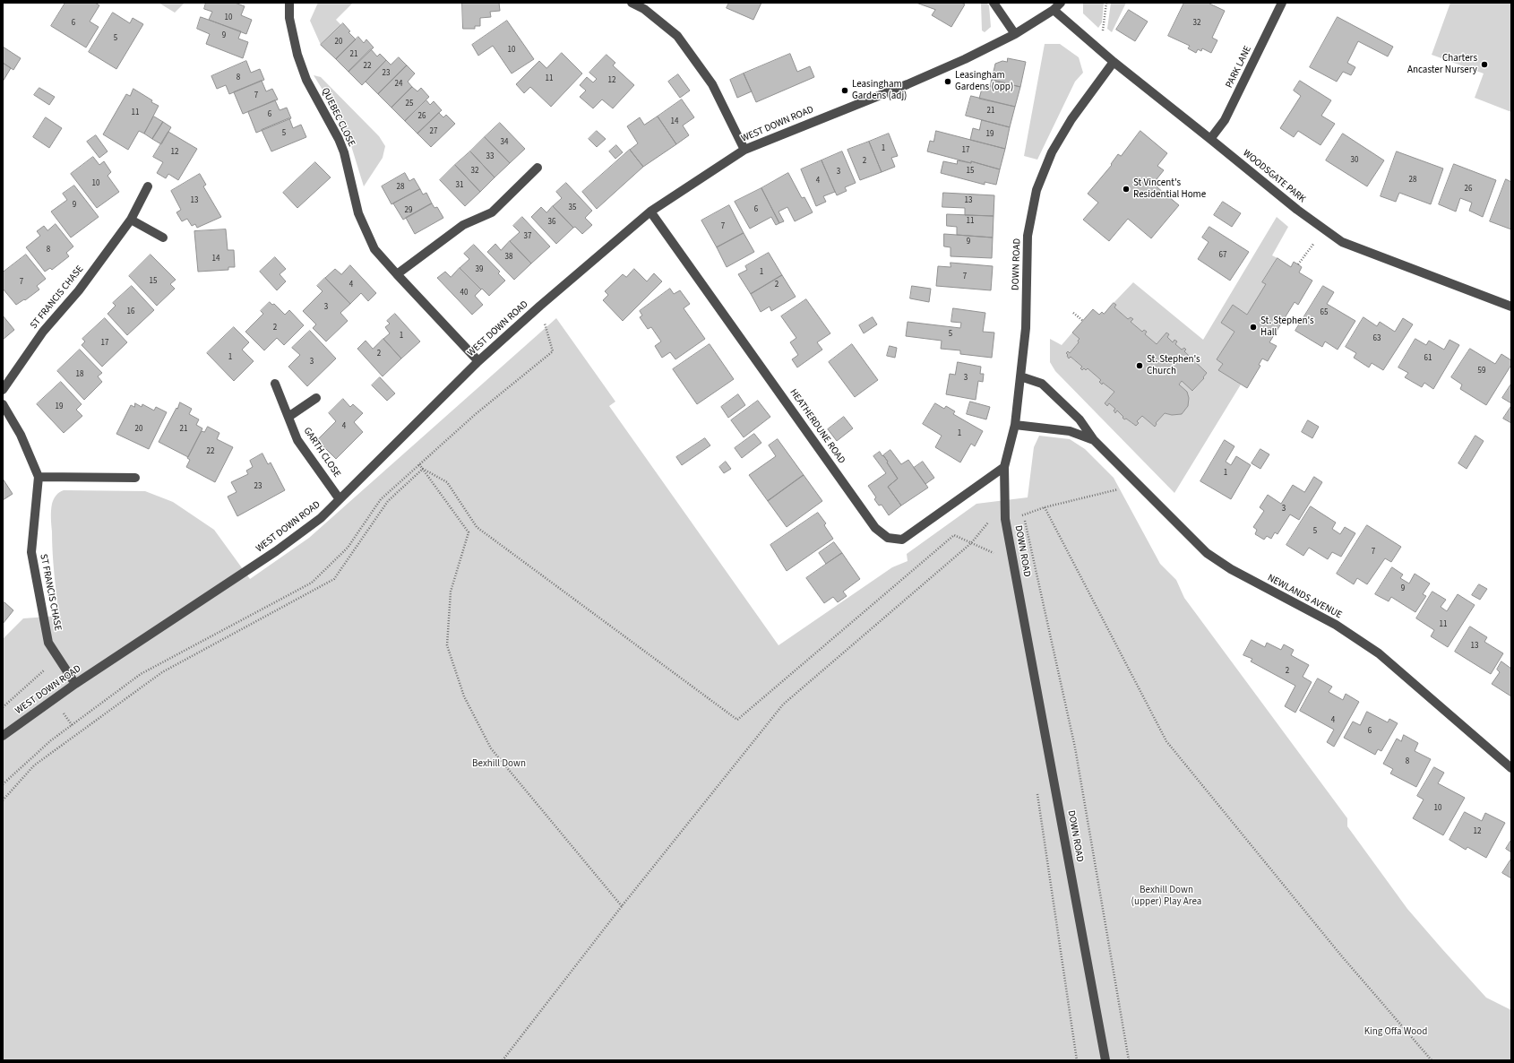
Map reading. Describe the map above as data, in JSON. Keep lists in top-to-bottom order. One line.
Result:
{"streets":{"street":["PARK LANE","QUEBEC CLOSE","WEST DOWN ROAD","WOODSGATE PARK","DOWN ROAD","ST FRANCIS CHASE","HEATHERDUNE ROAD","GARTH CLOSE","NEWLANDS AVENUE"]},"crossings":[["PARK LANE","WOODSGATE PARK"],["QUEBEC CLOSE","WEST DOWN ROAD"],["WEST DOWN ROAD","WOODSGATE PARK"],["WEST DOWN ROAD","ST FRANCIS CHASE"],["WEST DOWN ROAD","HEATHERDUNE ROAD"],["WEST DOWN ROAD","GARTH CLOSE"],["WOODSGATE PARK","DOWN ROAD"],["DOWN ROAD","HEATHERDUNE ROAD"],["DOWN ROAD","NEWLANDS AVENUE"]],"parks":["Bexhill Down","Bexhill Down (upper) Play Area","King Offa Wood"],"places":["Charters Ancaster Nursery","Leasingham Gardens (opp)","Leasingham Gardens (adj)","St Vincent's Residential Home","St. Stephen's Hall","St. Stephen's Church"],"house_numbers":["10","6","32","9","5","20","10","21","22","23","8","11","12","24","7","25","21","11","6","26","14","27","5","19","34","1","17","12","33","30","2","32","15","3","28","4","10","31","28","26","13","13","9","35","6","29","11","36","7","37","9","8","67","38","14","39","1","7","15","7","4","2","40","3","16","65","2","5","1","63","17","2","1","61","3","59","18","3","19","4","20","21","1","22","1","23","3","5","7","9","11","13","2","4","6","8","10","12"]}
